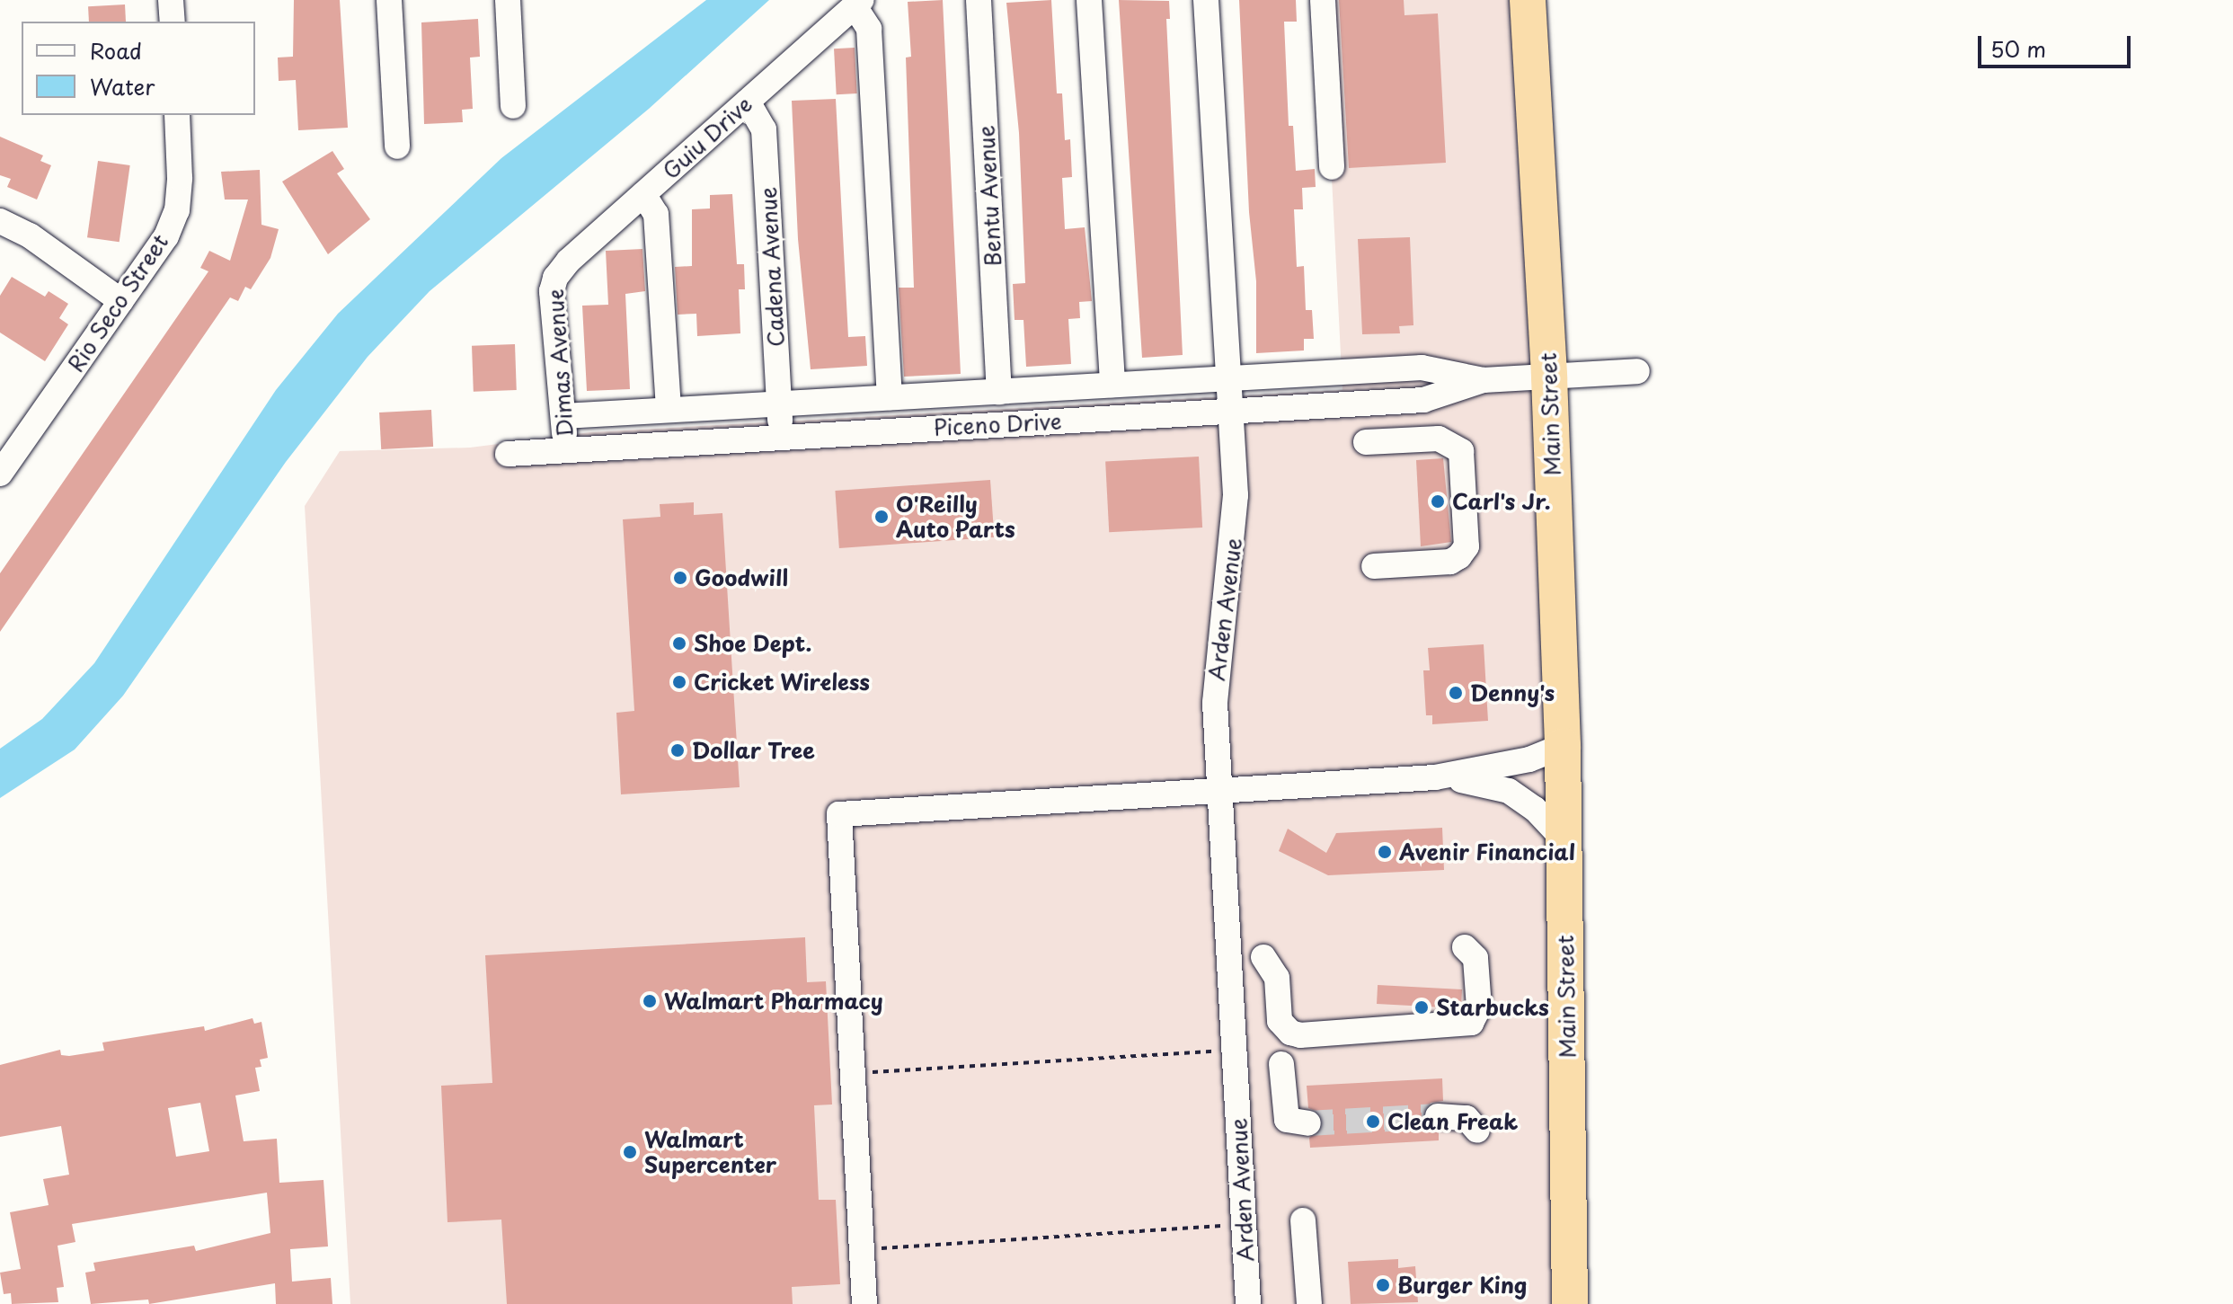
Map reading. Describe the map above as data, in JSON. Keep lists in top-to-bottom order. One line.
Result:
{"streets":{"highway":["Main Street"],"street":["Guiu Drive","Bentu Avenue","Cadena Avenue","Rio Seco Street","Dimas Avenue","Piceno Drive","Arden Avenue"]},"crossings":[["Guiu Drive","Cadena Avenue"],["Guiu Drive","Dimas Avenue"],["Bentu Avenue","Piceno Drive"],["Cadena Avenue","Piceno Drive"],["Dimas Avenue","Piceno Drive"],["Main Street","Piceno Drive"],["Piceno Drive","Arden Avenue"]],"places":["Carl's Jr.","O'Reilly Auto Parts","Goodwill","Shoe Dept.","Cricket Wireless","Denny's","Dollar Tree","Avenir Financial","Walmart Pharmacy","Starbucks","Clean Freak","Walmart Supercenter","Burger King"],"legend":["Road","Water"],"scale_bar":"50 m"}
